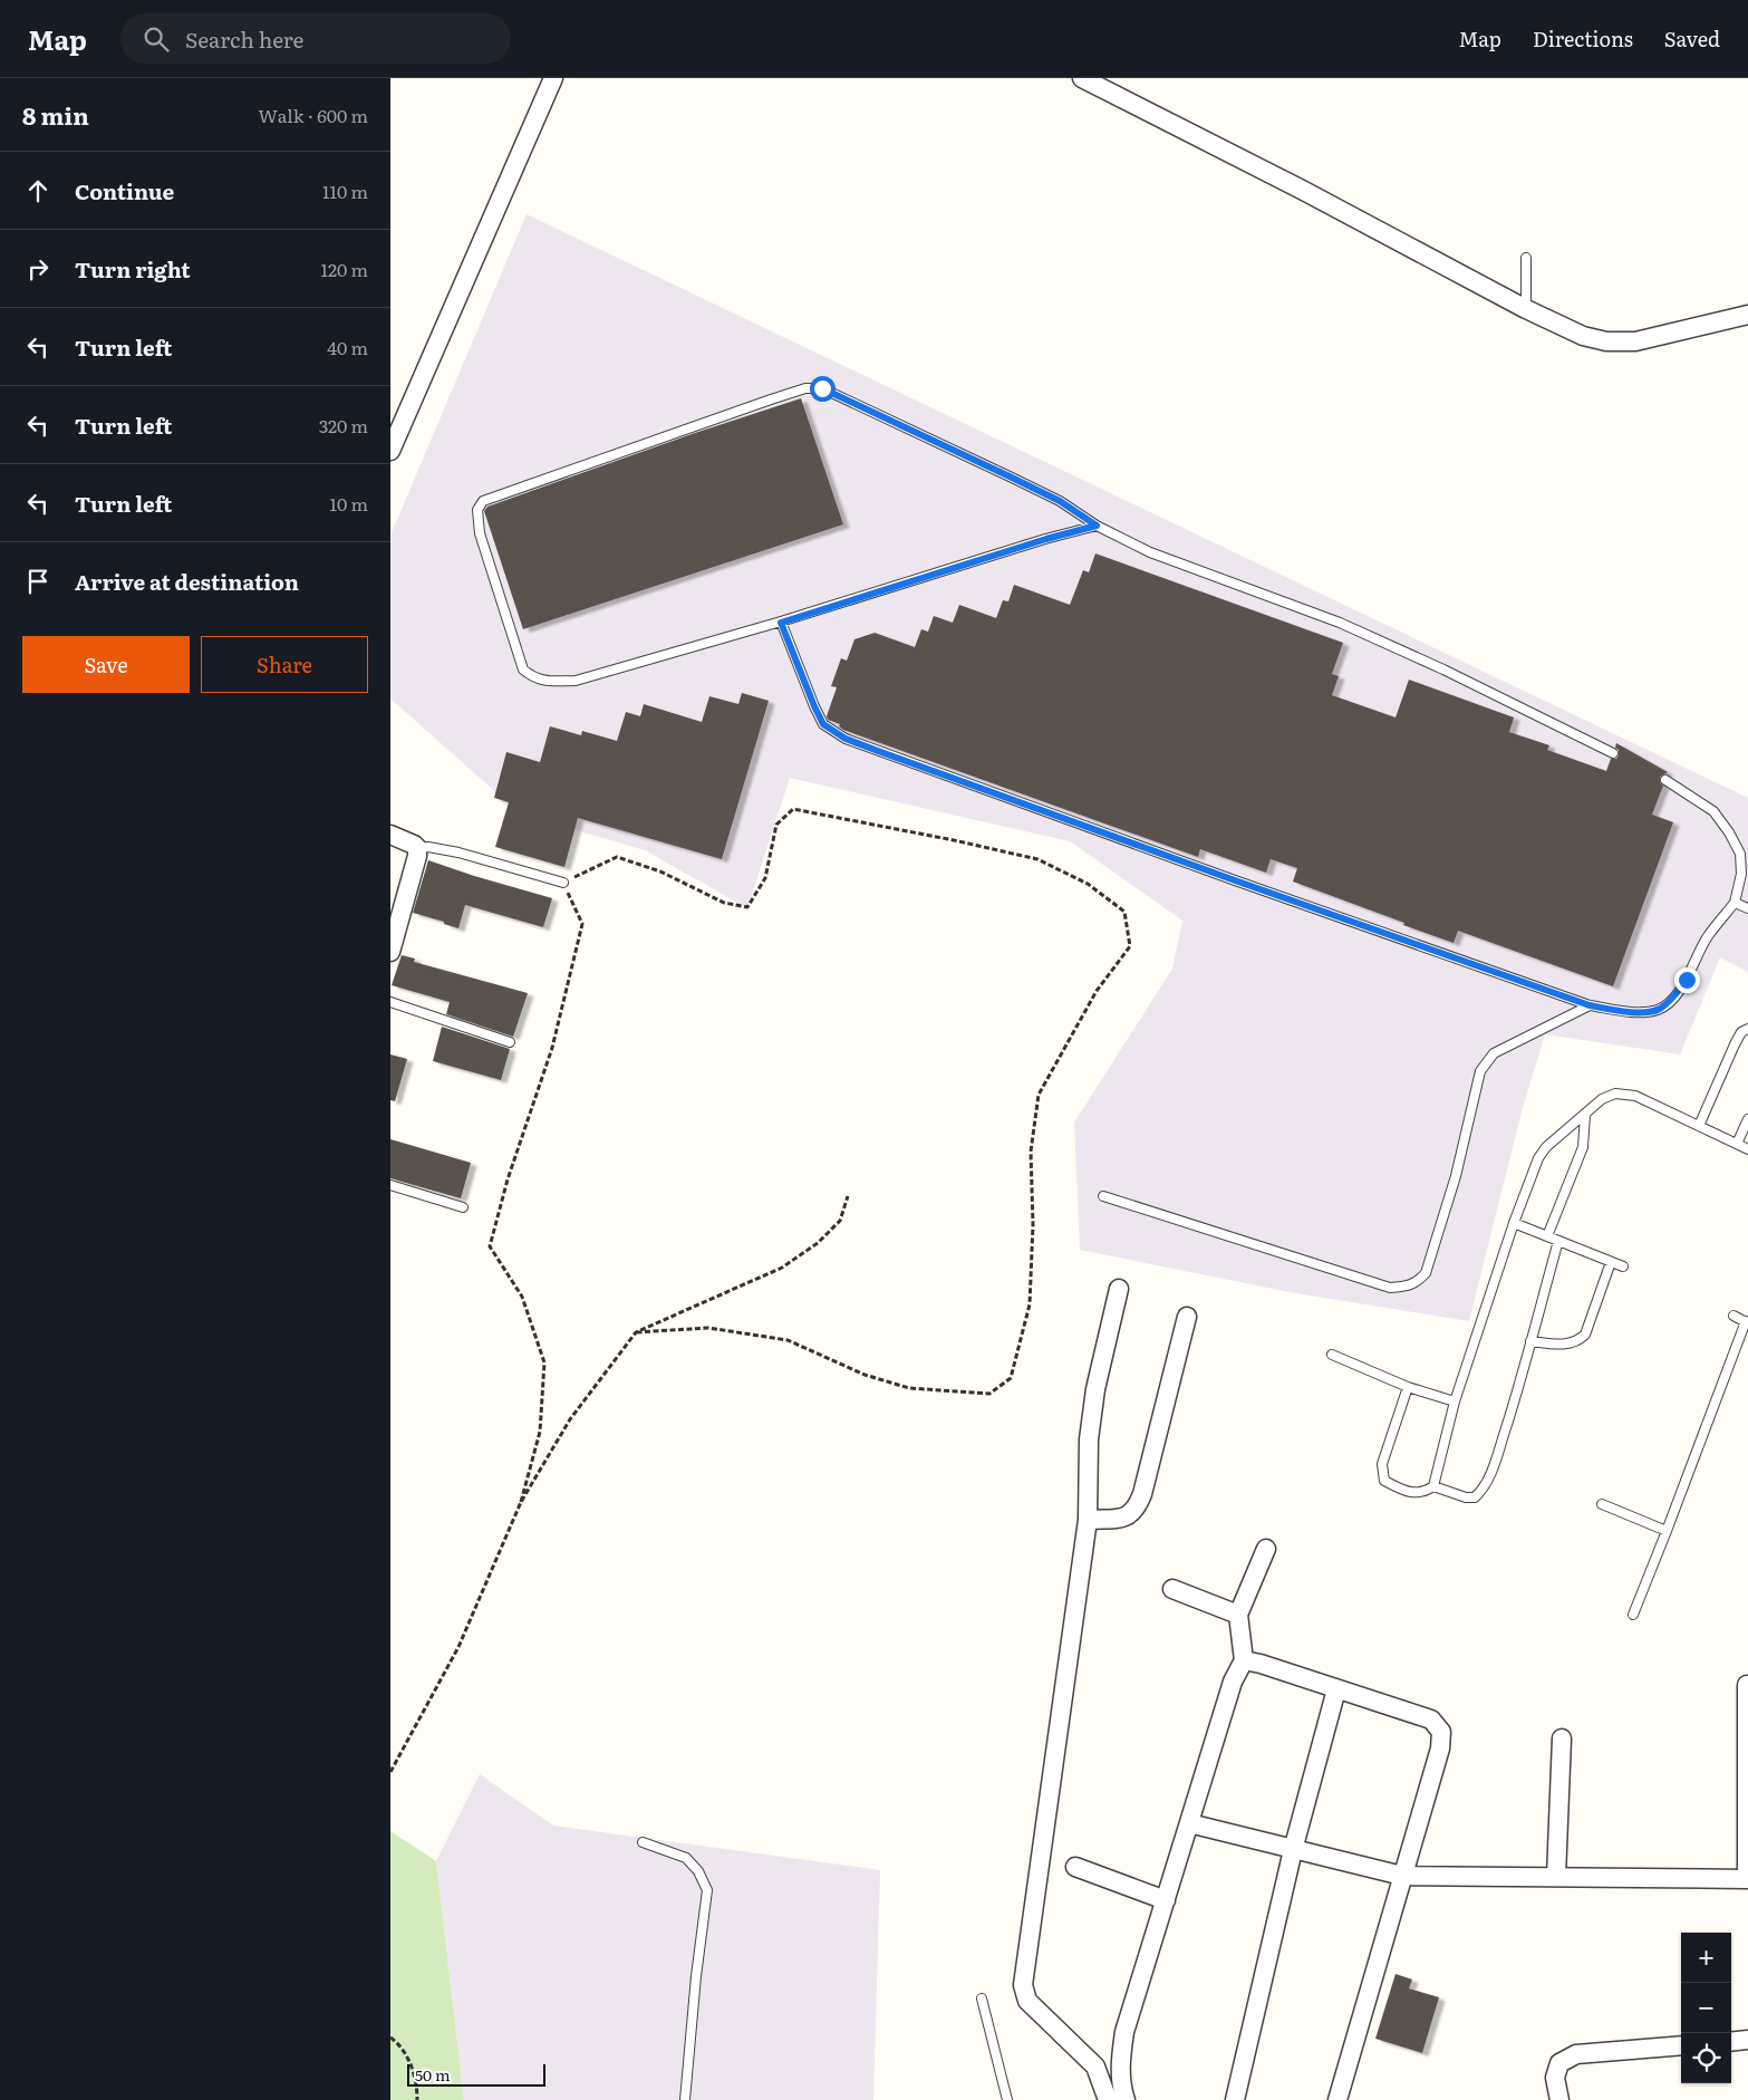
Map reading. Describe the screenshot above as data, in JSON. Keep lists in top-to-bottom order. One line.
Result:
{"scale_bar":"50 m","page":{"header":"Map","search":"Search here","nav":["Map","Directions","Saved"],"heading":["8 min","Walk · 600 m"],"list":[["Continue","110 m"],["Turn right","120 m"],["Turn left","40 m"],["Turn left","320 m"],["Turn left","10 m"],"Arrive at destination"],"buttons":["Save","Share"],"map_buttons":["+","−"],"scale":"50 m"}}
